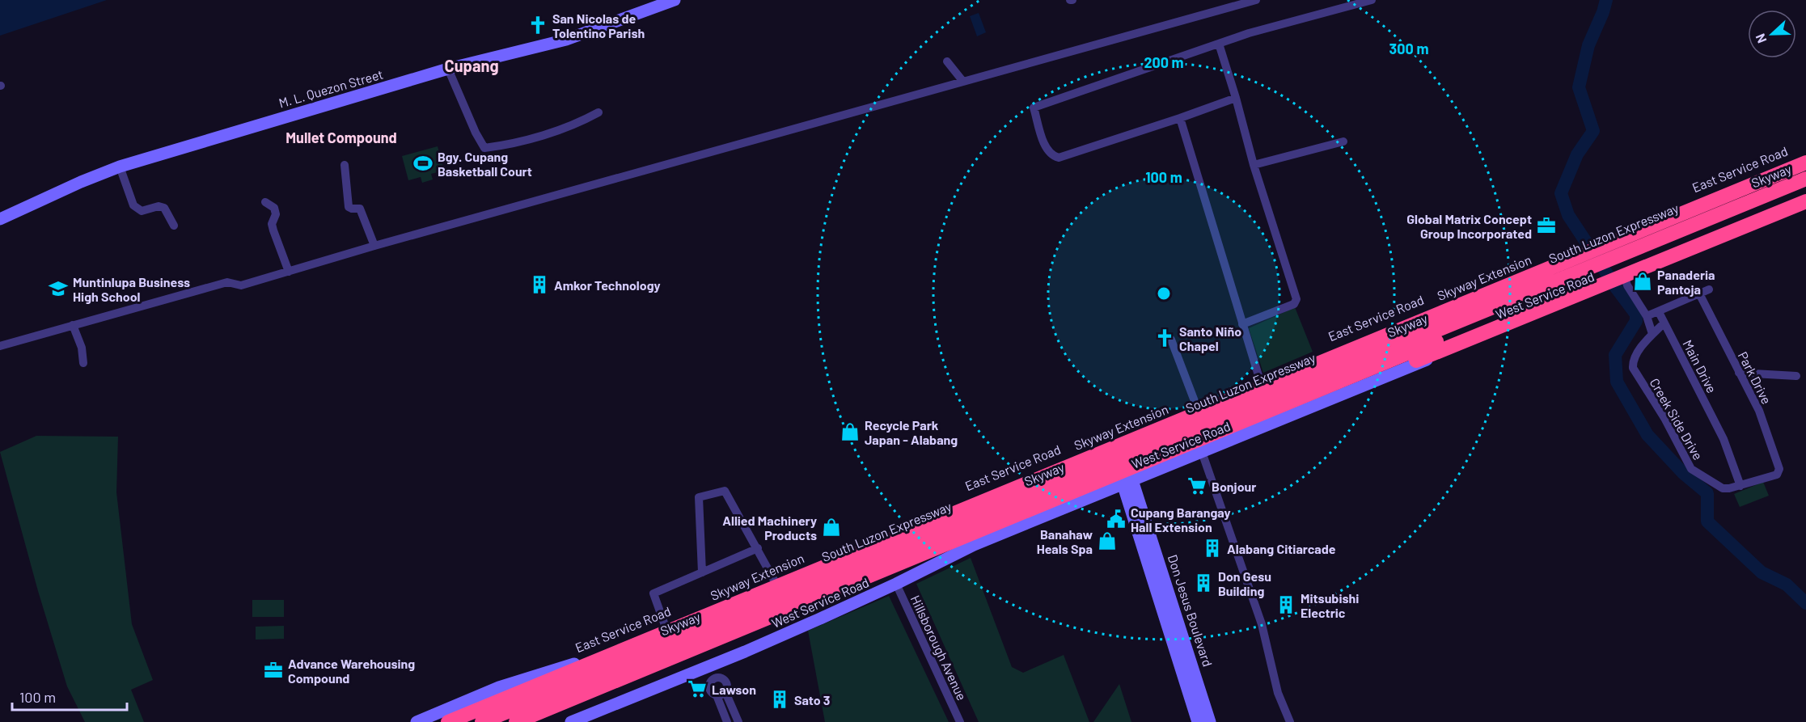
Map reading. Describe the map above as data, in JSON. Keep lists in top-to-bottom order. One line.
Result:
{"streets":{"highway":["Skyway","South Luzon Expressway","Skyway Extension"],"main road":["M. L. Quezon Street","East Service Road","West Service Road","Don Jesus Boulevard"],"street":["Main Drive","Park Drive","Creek Side Drive","Hillsborough Avenue"]},"crossings":[["East Service Road","South Luzon Expressway"],["West Service Road","Don Jesus Boulevard"],["West Service Road","Hillsborough Avenue"],["Main Drive","Park Drive"],["Main Drive","Creek Side Drive"],["Park Drive","Creek Side Drive"]],"districts":["Cupang","Mullet Compound"],"places":{"church":["San Nicolas de Tolentino Parish","Santo Niño Chapel"],"sports":["Bgy. Cupang Basketball Court"],"office":["Global Matrix Concept Group Incorporated","Advance Warehousing Compound"],"shop":["Panaderia Pantoja","Recycle Park Japan - Alabang","Allied Machinery Products","Banahaw Heals Spa"],"building":["Amkor Technology","Alabang Citiarcade","Don Gesu Building","Mitsubishi Electric","Sato 3"],"school or university":["Muntinlupa Business High School"],"supermarket":["Bonjour","Lawson"],"public building":["Cupang Barangay Hall Extension"]},"scale_bar":"100 m","north":"left","rings":["300 m","200 m","100 m"]}
